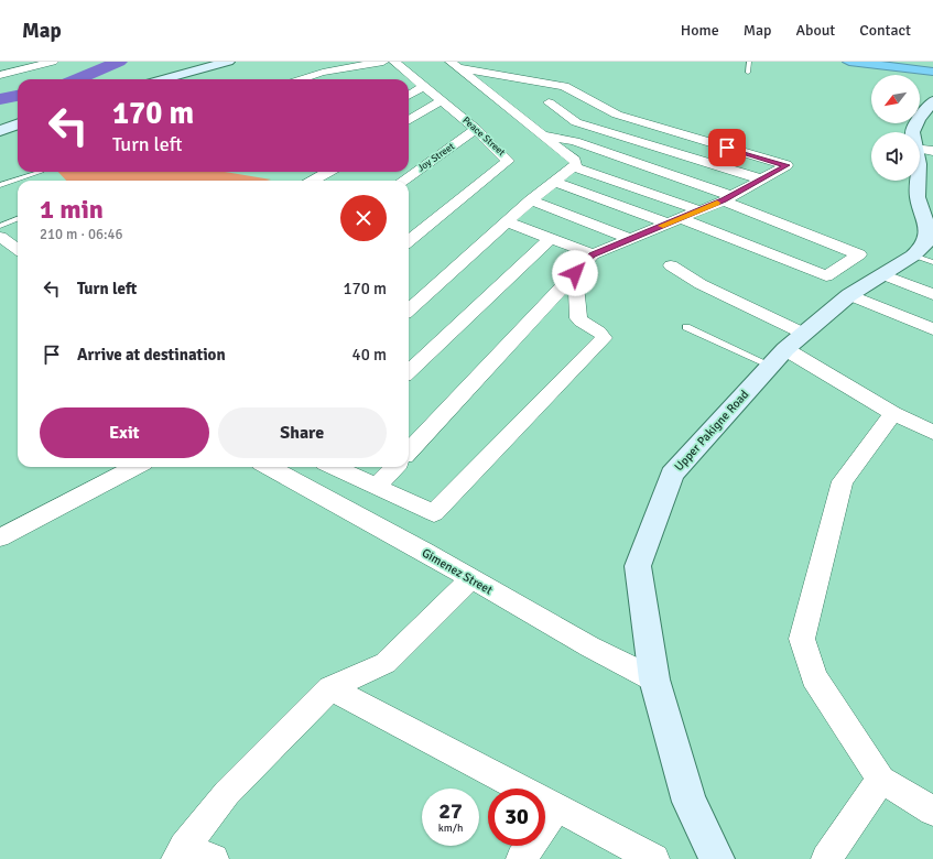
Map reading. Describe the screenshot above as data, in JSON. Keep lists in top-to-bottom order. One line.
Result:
{"streets":{"street":["Peace Street","Joy Street","Upper Pakigne Road","Gimenez Street"]},"crossings":[["Peace Street","Joy Street"],["Upper Pakigne Road","Gimenez Street"]],"north":"bottom left","page":{"header":"Map","nav":["Home","Map","About","Contact"],"turn":["170 m","Turn left"],"heading":["1 min","210 m · 06:46"],"list":[{"name":"Turn left","value":"170 m"},{"name":"Arrive at destination","value":"40 m"}],"buttons":["Exit","Share"],"speed":"27 km/h","limit":"30"}}
